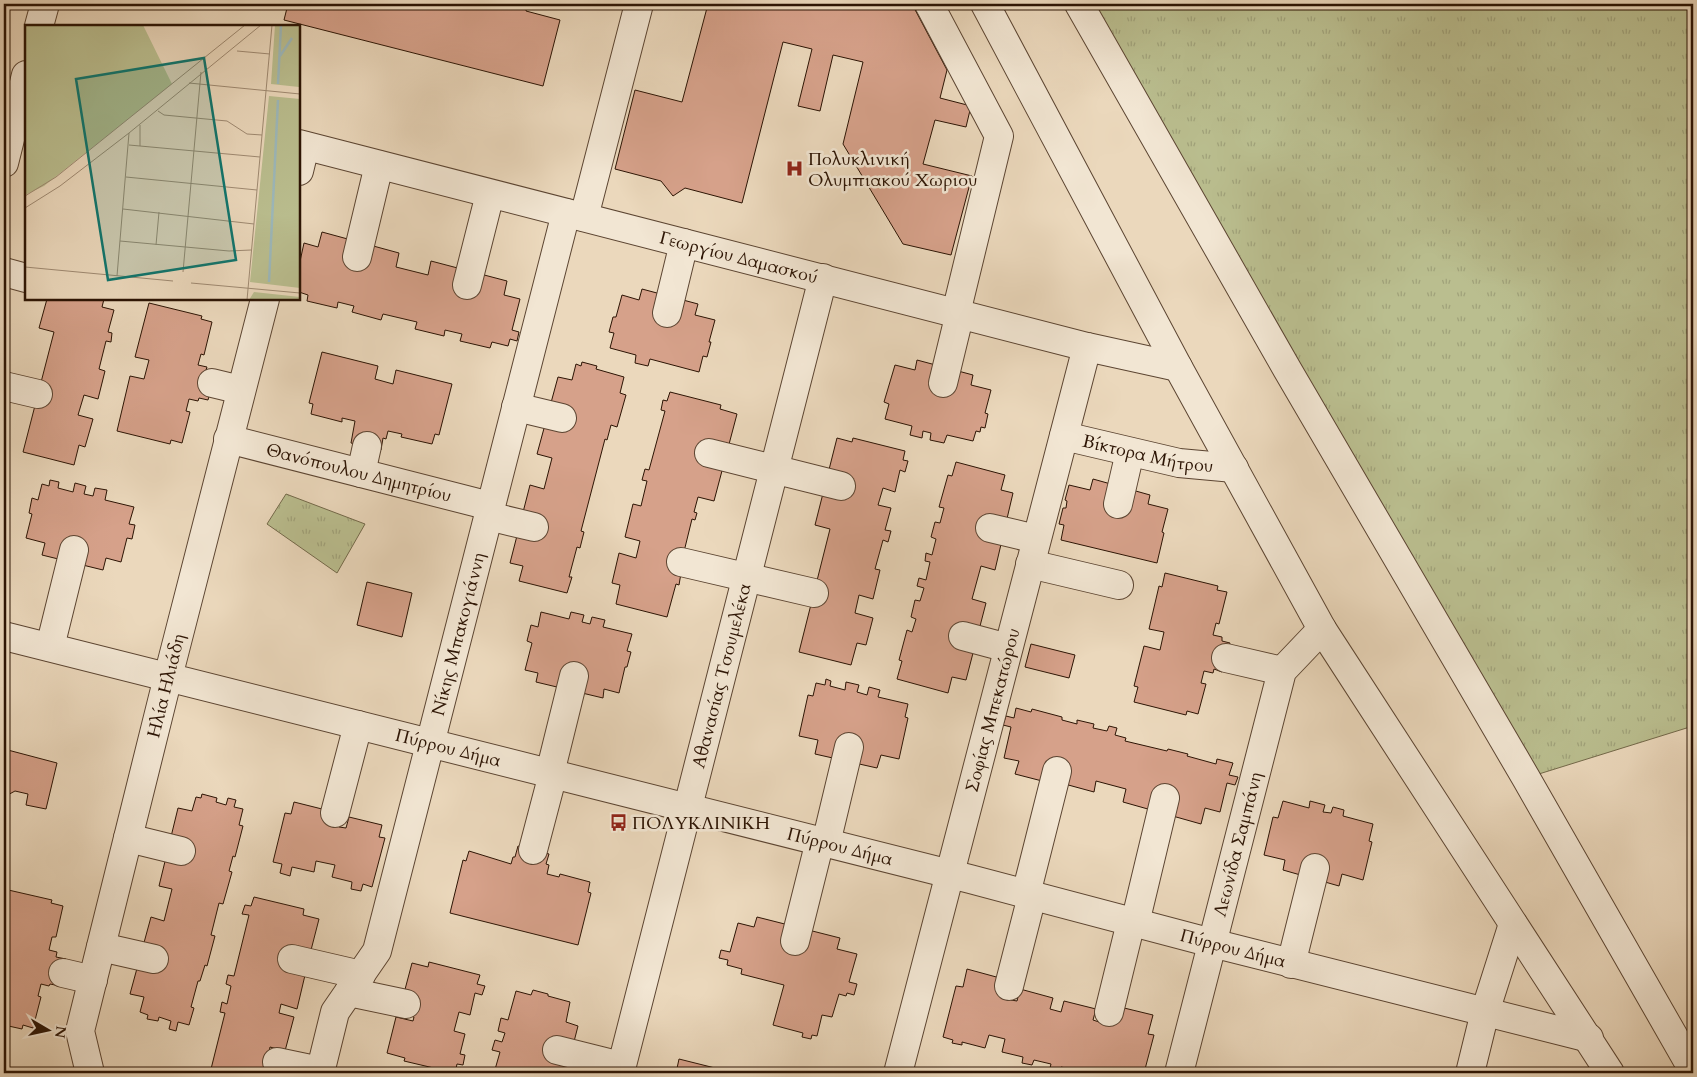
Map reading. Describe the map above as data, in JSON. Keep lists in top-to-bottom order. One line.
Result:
{"streets":{"street":["Γεωργίου Δαμασκού","Βίκτορα Μήτρου","Θανόπουλου Δημητρίου","Νίκης Μπακογιάννη","Αθανασίας Τσουμελέκα","Ηλία Ηλιάδη","Σοφίας Μπεκατώρου","Πύρρου Δήμα","Λεωνίδα Σαμπάνη"]},"crossings":[["Γεωργίου Δαμασκού","Νίκης Μπακογιάννη"],["Γεωργίου Δαμασκού","Αθανασίας Τσουμελέκα"],["Γεωργίου Δαμασκού","Σοφίας Μπεκατώρου"],["Βίκτορα Μήτρου","Σοφίας Μπεκατώρου"],["Θανόπουλου Δημητρίου","Νίκης Μπακογιάννη"],["Θανόπουλου Δημητρίου","Ηλία Ηλιάδη"],["Νίκης Μπακογιάννη","Πύρρου Δήμα"],["Αθανασίας Τσουμελέκα","Πύρρου Δήμα"],["Ηλία Ηλιάδη","Πύρρου Δήμα"],["Σοφίας Μπεκατώρου","Πύρρου Δήμα"],["Πύρρου Δήμα","Λεωνίδα Σαμπάνη"]],"places":{"hospital":["Πολυκλινική Ολυμπιακού Χωριου"],"bus stop":["ΠΟΛΥΚΛΙΝΙΚΗ"]},"north":"right"}
